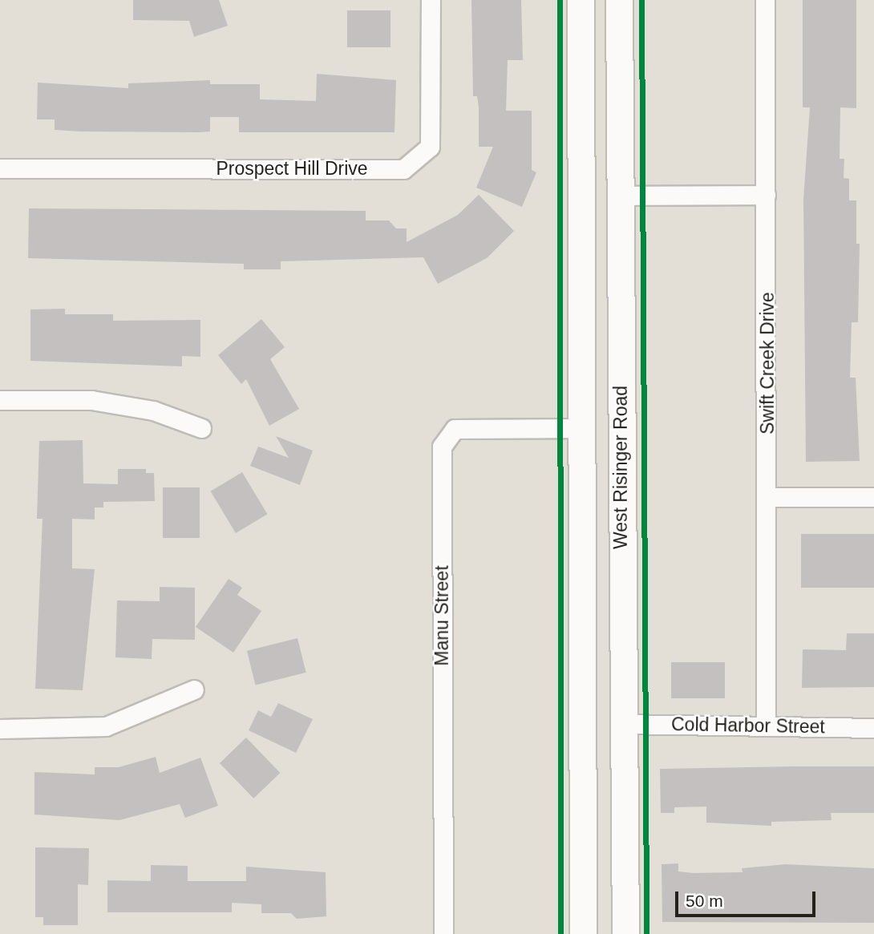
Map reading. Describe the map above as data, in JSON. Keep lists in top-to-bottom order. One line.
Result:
{"streets":{"main road":["West Risinger Road"],"street":["Prospect Hill Drive","Swift Creek Drive","Manu Street","Cold Harbor Street"]},"crossings":[["Swift Creek Drive","Cold Harbor Street"],["West Risinger Road","Manu Street"],["West Risinger Road","Cold Harbor Street"]],"scale_bar":"50 m"}
